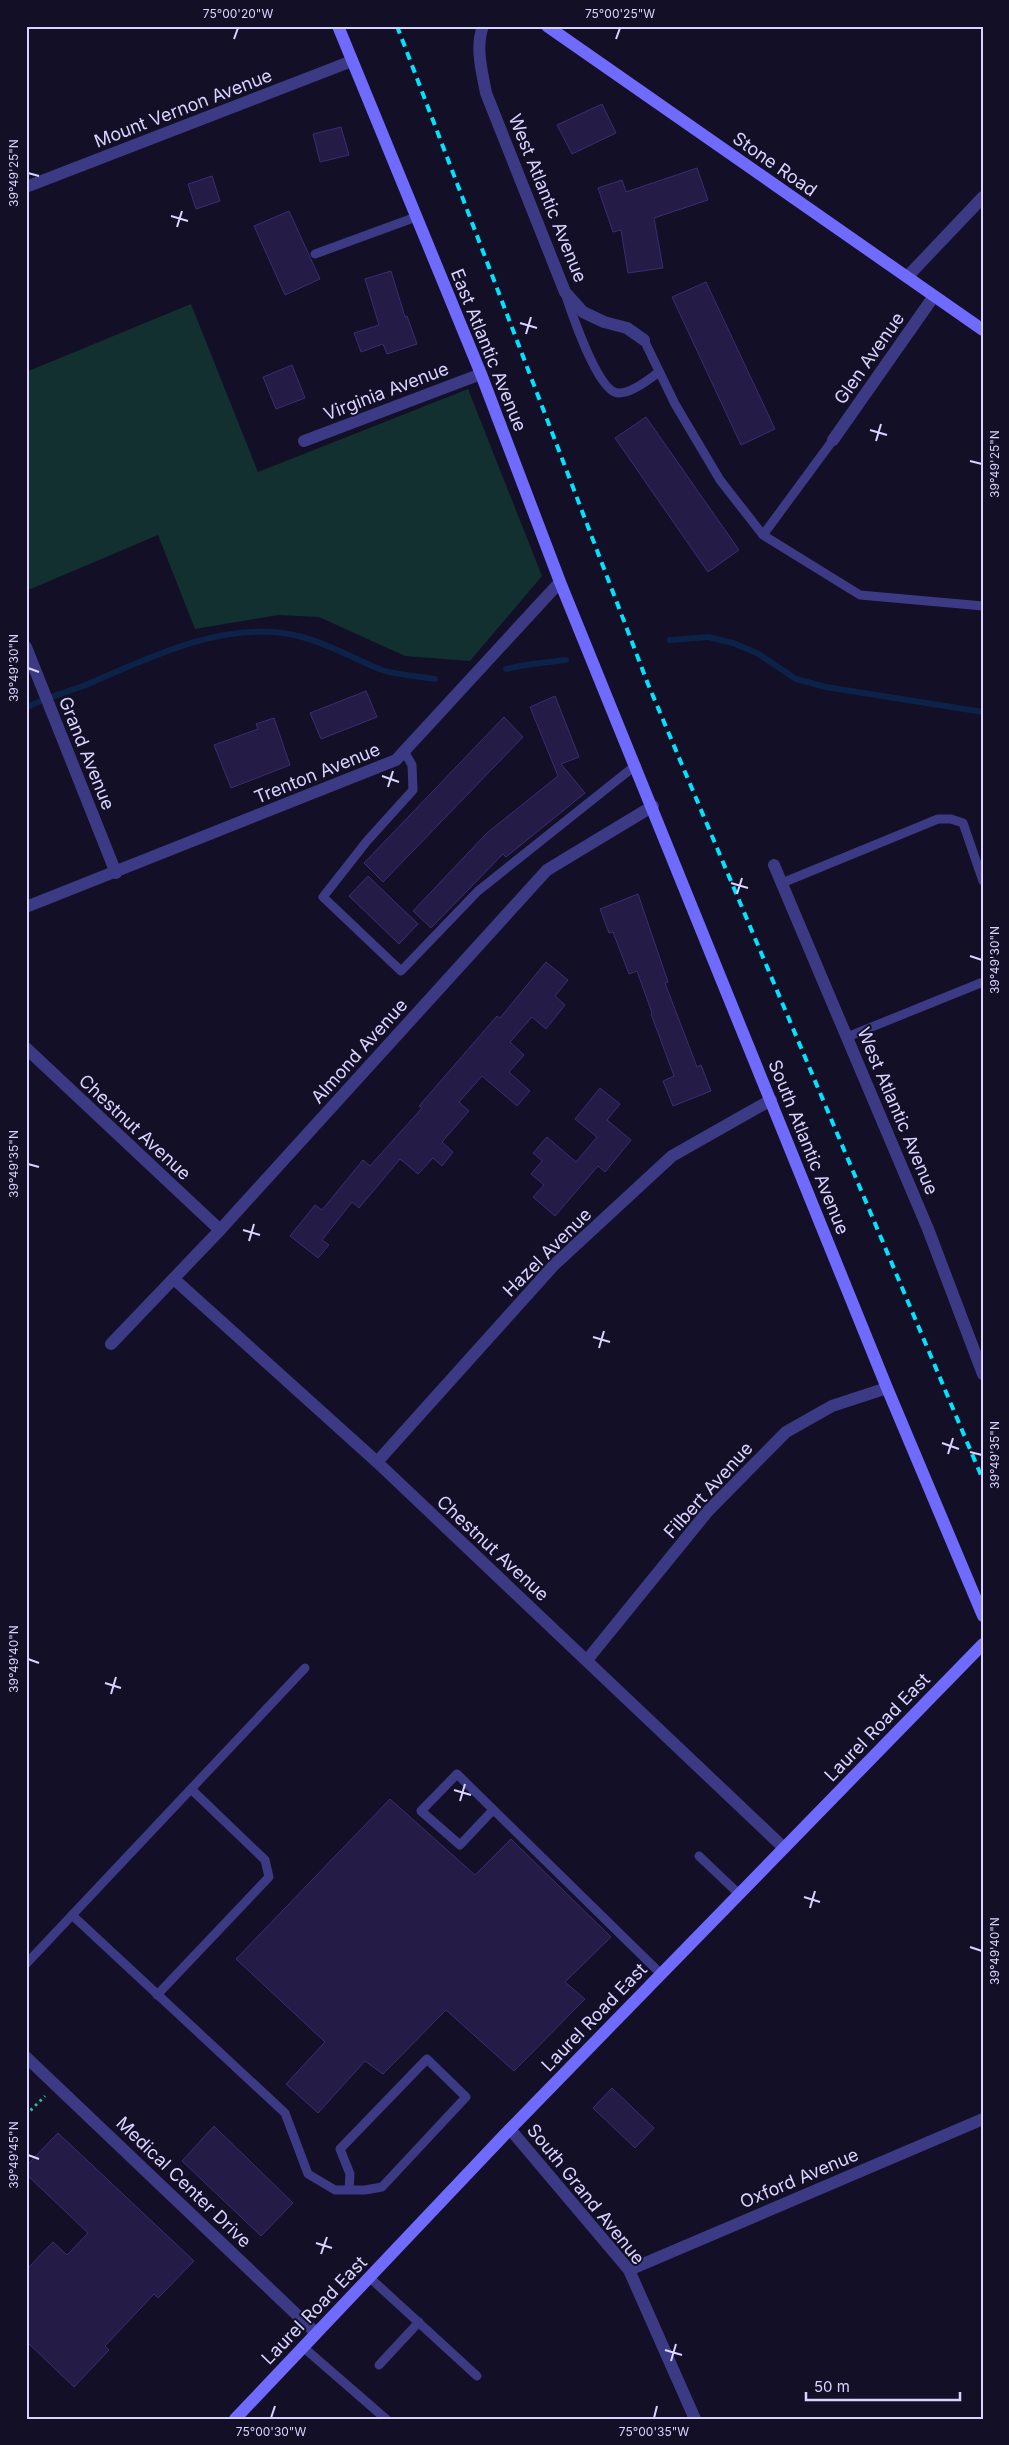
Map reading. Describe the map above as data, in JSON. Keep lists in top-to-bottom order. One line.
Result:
{"streets":{"street":["Mount Vernon Avenue","Stone Road","West Atlantic Avenue","East Atlantic Avenue","Glen Avenue","Virginia Avenue","Grand Avenue","Trenton Avenue","Almond Avenue","Chestnut Avenue","South Atlantic Avenue","Hazel Avenue","Filbert Avenue","Laurel Road East","Oxford Avenue","Medical Center Drive","South Grand Avenue"]},"crossings":[["Mount Vernon Avenue","East Atlantic Avenue"],["Stone Road","Glen Avenue"],["East Atlantic Avenue","Virginia Avenue"],["East Atlantic Avenue","Trenton Avenue"],["East Atlantic Avenue","South Atlantic Avenue"],["Grand Avenue","Trenton Avenue"],["Almond Avenue","Chestnut Avenue"],["Almond Avenue","South Atlantic Avenue"],["Chestnut Avenue","Hazel Avenue"],["Chestnut Avenue","Filbert Avenue"],["Chestnut Avenue","Laurel Road East"],["South Atlantic Avenue","Hazel Avenue"],["South Atlantic Avenue","Filbert Avenue"],["Laurel Road East","Medical Center Drive"],["Laurel Road East","South Grand Avenue"],["Oxford Avenue","South Grand Avenue"]],"scale_bar":"50 m","coordinates":["75°00'20\"W","75°00'25\"W","39°49'25\"N","39°49'30\"N","39°49'35\"N","39°49'40\"N","39°49'45\"N","75°00'30\"W","75°00'35\"W"]}
